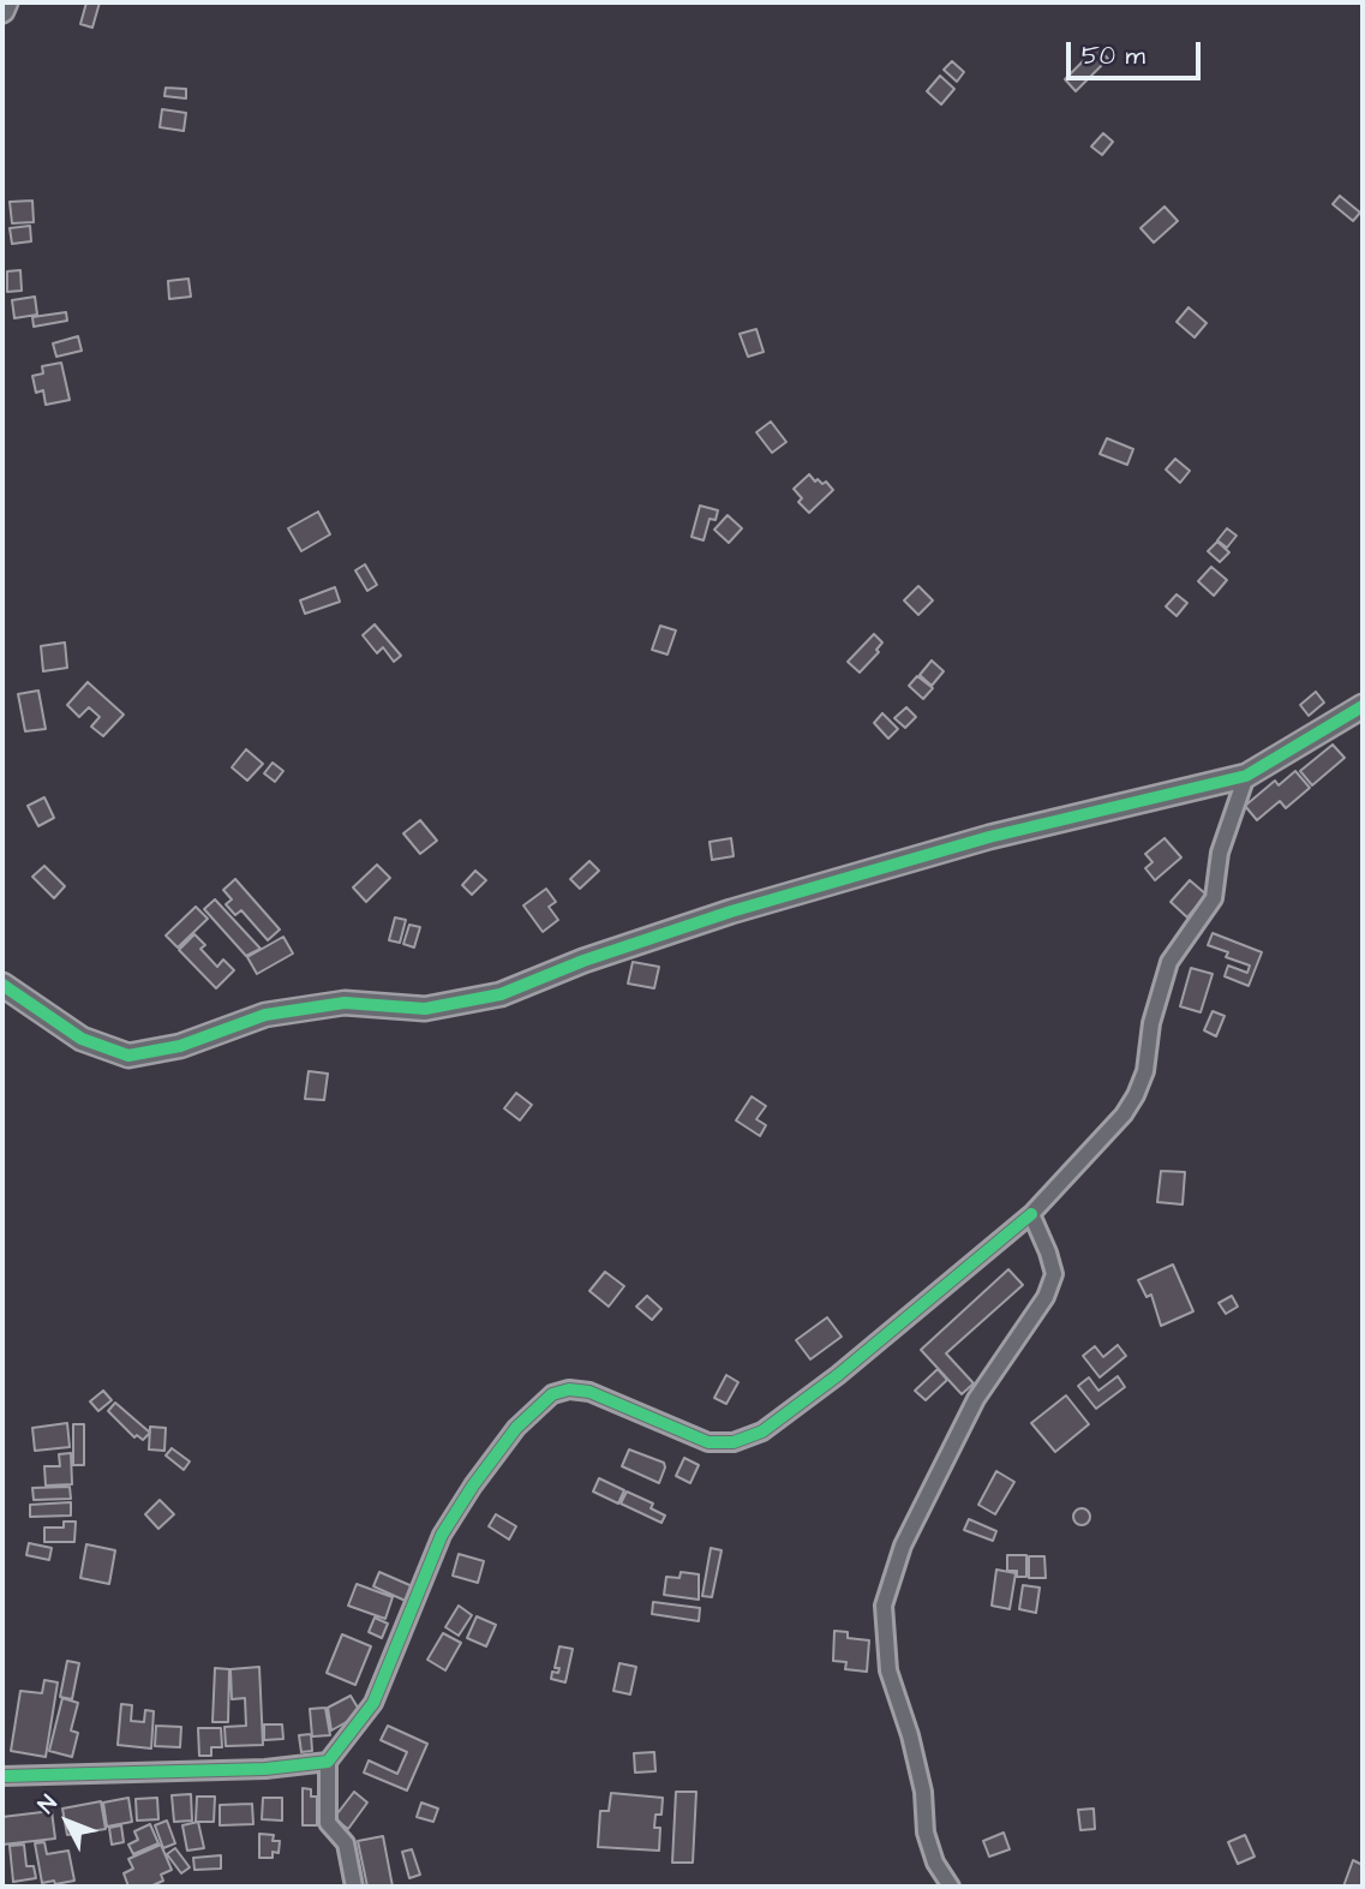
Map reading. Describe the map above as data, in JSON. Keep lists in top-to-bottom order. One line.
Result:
{"scale_bar":"50 m","north":"top left"}
